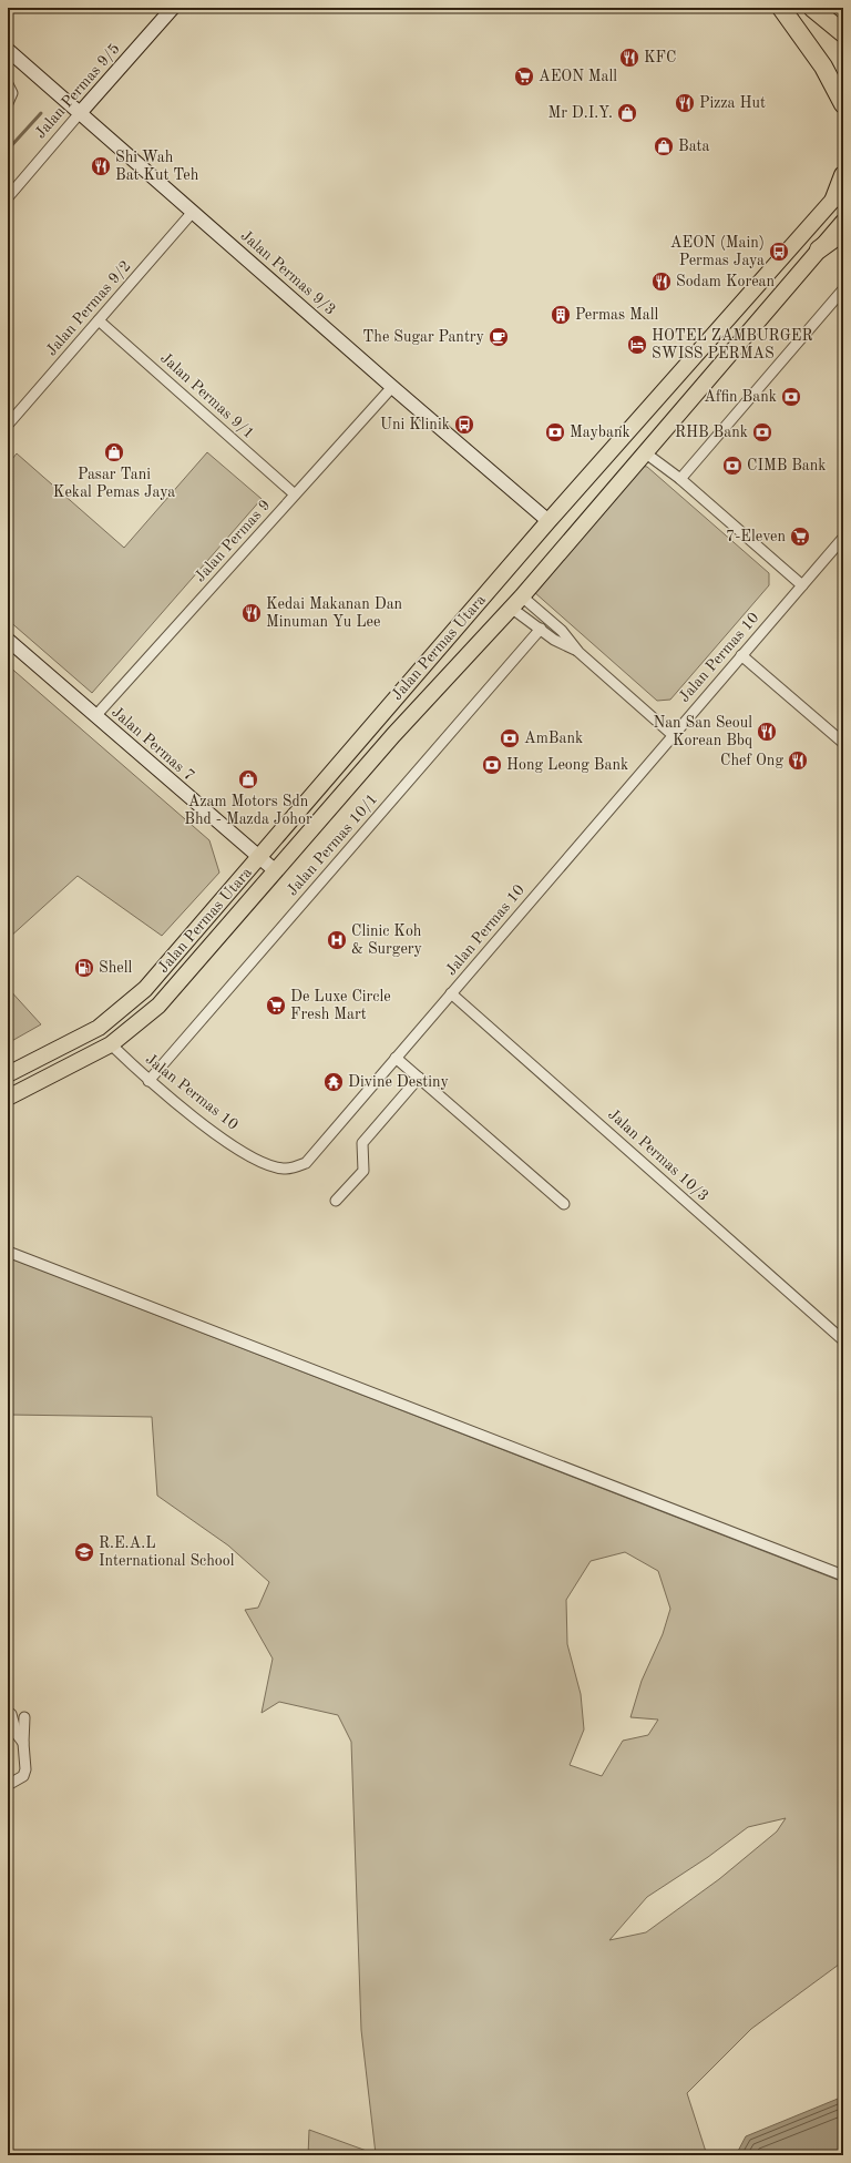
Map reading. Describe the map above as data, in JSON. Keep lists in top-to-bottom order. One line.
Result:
{"streets":{"main road":["Jalan Permas Utara"],"street":["Jalan Permas 9/5","Jalan Permas 9/3","Jalan Permas 9/2","Jalan Permas 9/1","Jalan Permas 9","Jalan Permas 10","Jalan Permas 7","Jalan Permas 10/1","Jalan Permas 10/3"]},"crossings":[["Jalan Permas 9/5","Jalan Permas 9/3"],["Jalan Permas 9/3","Jalan Permas 9/2"],["Jalan Permas 9/3","Jalan Permas 9"],["Jalan Permas 9/3","Jalan Permas Utara"],["Jalan Permas 9/2","Jalan Permas 9/1"],["Jalan Permas 9/1","Jalan Permas 9"],["Jalan Permas 9","Jalan Permas 7"],["Jalan Permas Utara","Jalan Permas 10"],["Jalan Permas Utara","Jalan Permas 7"],["Jalan Permas 10","Jalan Permas 10/1"],["Jalan Permas 10","Jalan Permas 10/3"]],"places":{"restaurant":["KFC","Pizza Hut","Shi Wah Bat Kut Teh","Sodam Korean","Kedai Makanan Dan Minuman Yu Lee","Nan San Seoul Korean Bbq","Chef Ong"],"supermarket":["AEON Mall","7-Eleven","De Luxe Circle Fresh Mart"],"shop":["Mr D.I.Y.","Bata","Pasar Tani Kekal Pemas Jaya","Azam Motors Sdn Bhd - Mazda Johor"],"bus stop":["AEON (Main) Permas Jaya","Uni Klinik"],"building":["Permas Mall"],"cafe":["The Sugar Pantry"],"hotel":["HOTEL ZAMBURGER SWISS PERMAS"],"bank":["Affin Bank","Maybank","RHB Bank","CIMB Bank","AmBank","Hong Leong Bank"],"hospital":["Clinic Koh & Surgery"],"fuel station":["Shell"],"temple":["Divine Destiny"],"school or university":["R.E.A.L International School"]}}
